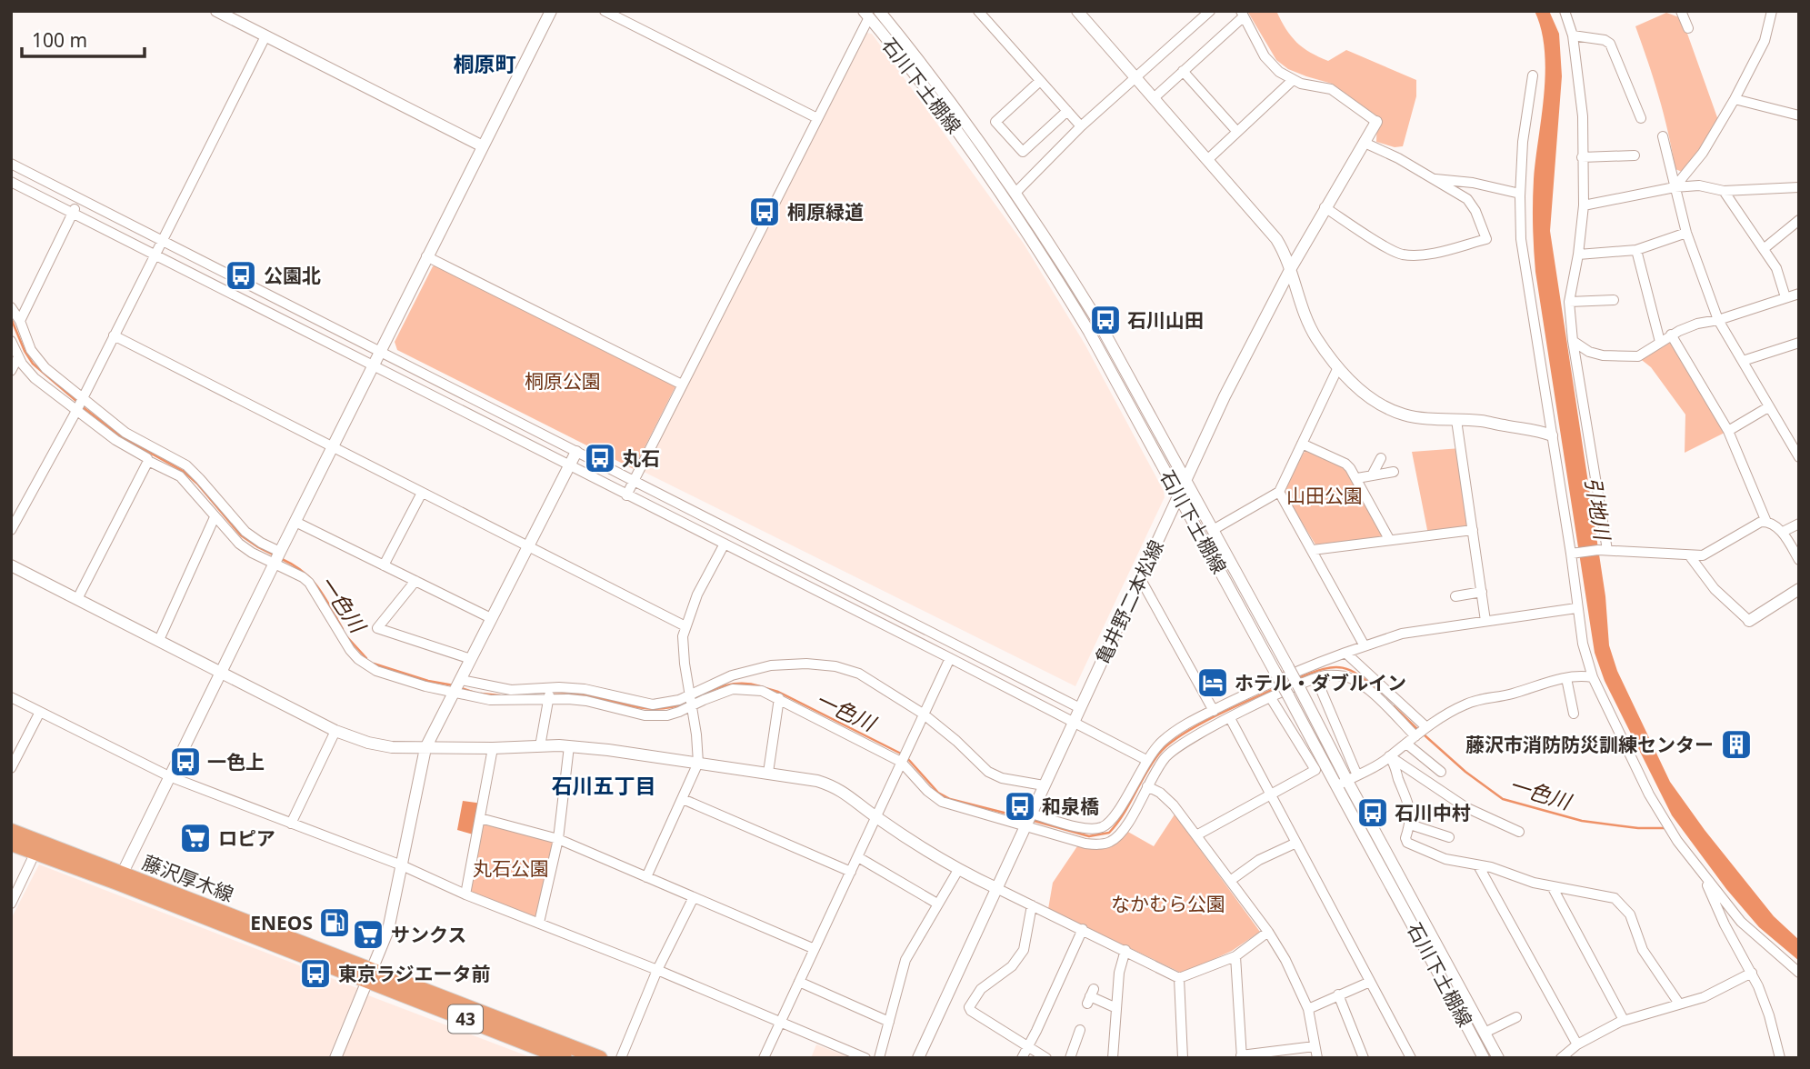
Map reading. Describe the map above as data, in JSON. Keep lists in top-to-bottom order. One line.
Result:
{"streets":{"main road":["藤沢厚木線","43"],"street":["石川下土棚線","亀井野二本松線"]},"crossings":[["石川下土棚線","亀井野二本松線"]],"districts":["桐原町","石川五丁目"],"water":["引地川","一色川"],"parks":["桐原公園","山田公園","丸石公園","なかむら公園"],"places":{"bus stop":["桐原緑道","公園北","石川山田","丸石","一色上","和泉橋","石川中村","東京ラジエータ前"],"hotel":["ホテル・ダブルイン"],"building":["藤沢市消防防災訓練センター"],"supermarket":["ロピア","サンクス"],"fuel station":["ENEOS"]},"scale_bar":"100 m"}
